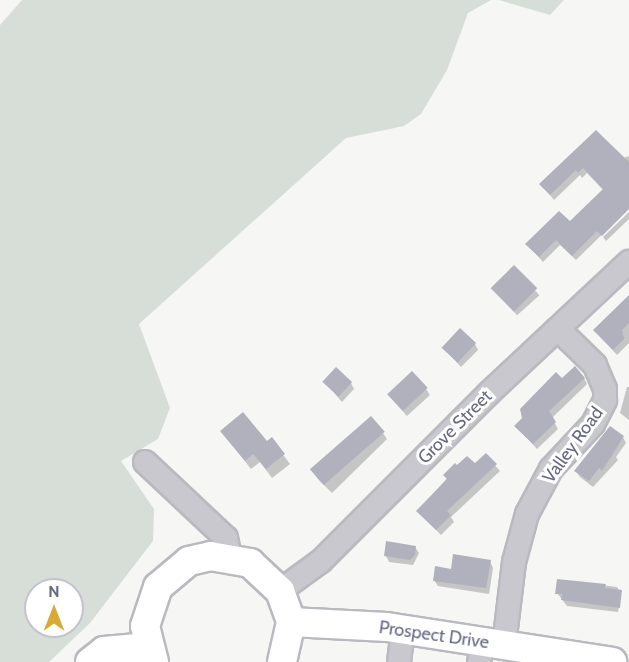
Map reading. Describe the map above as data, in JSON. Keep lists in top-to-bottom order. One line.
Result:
{"streets":{"main road":["Prospect Drive"],"street":["Grove Street","Valley Road"]},"crossings":[["Grove Street","Valley Road"],["Valley Road","Prospect Drive"]],"north":"top"}
